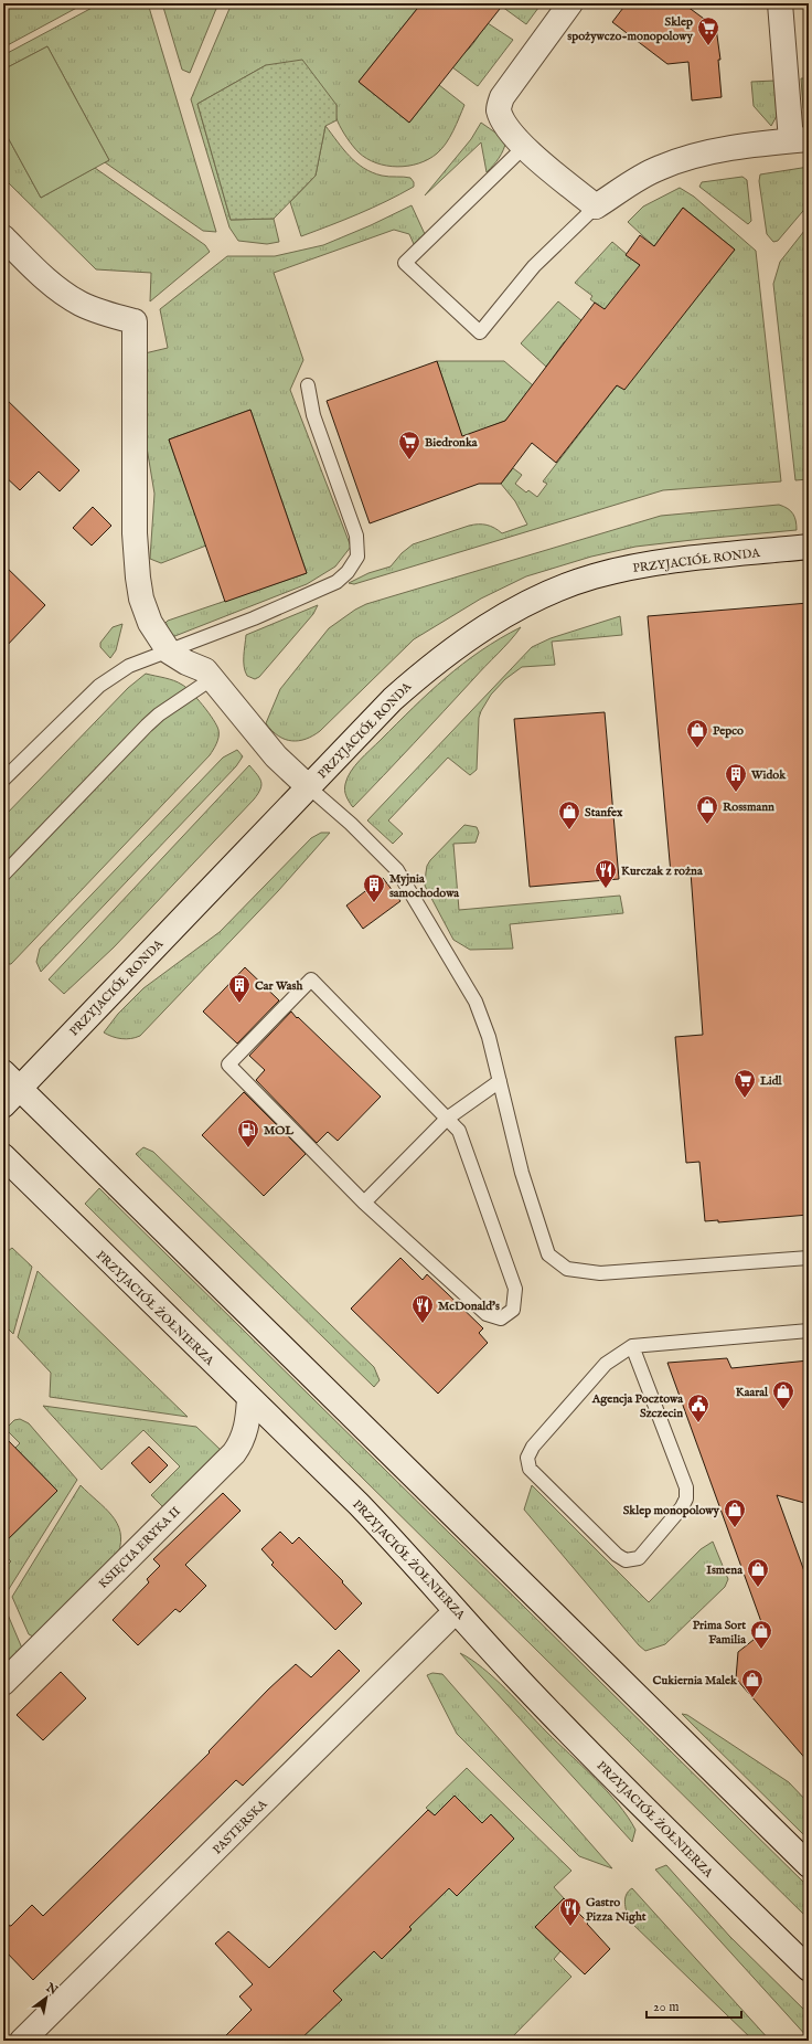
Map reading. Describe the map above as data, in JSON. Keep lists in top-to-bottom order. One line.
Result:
{"streets":{"street":["PRZYJACIÓŁ RONDA","PRZYJACIÓŁ ŻOŁNIERZA","KSIĘCIA ERYKA II","PASTERSKA"]},"crossings":[["PRZYJACIÓŁ ŻOŁNIERZA","KSIĘCIA ERYKA II"],["PRZYJACIÓŁ ŻOŁNIERZA","PASTERSKA"]],"places":{"supermarket":["Sklep spożywczo-monopolowy","Biedronka","Lidl"],"shop":["Pepco","Rossmann","Stanfex","Kaaral","Sklep monopolowy","Ismena","Prima Sort Familia","Cukiernia Malek"],"building":["Widok","Myjnia samochodowa","Car Wash"],"restaurant":["Kurczak z rożna","McDonald's","Gastro Pizza Night"],"fuel station":["MOL"],"public building":["Agencja Pocztowa Szczecin"]},"scale_bar":"20 m","north":"top right"}
